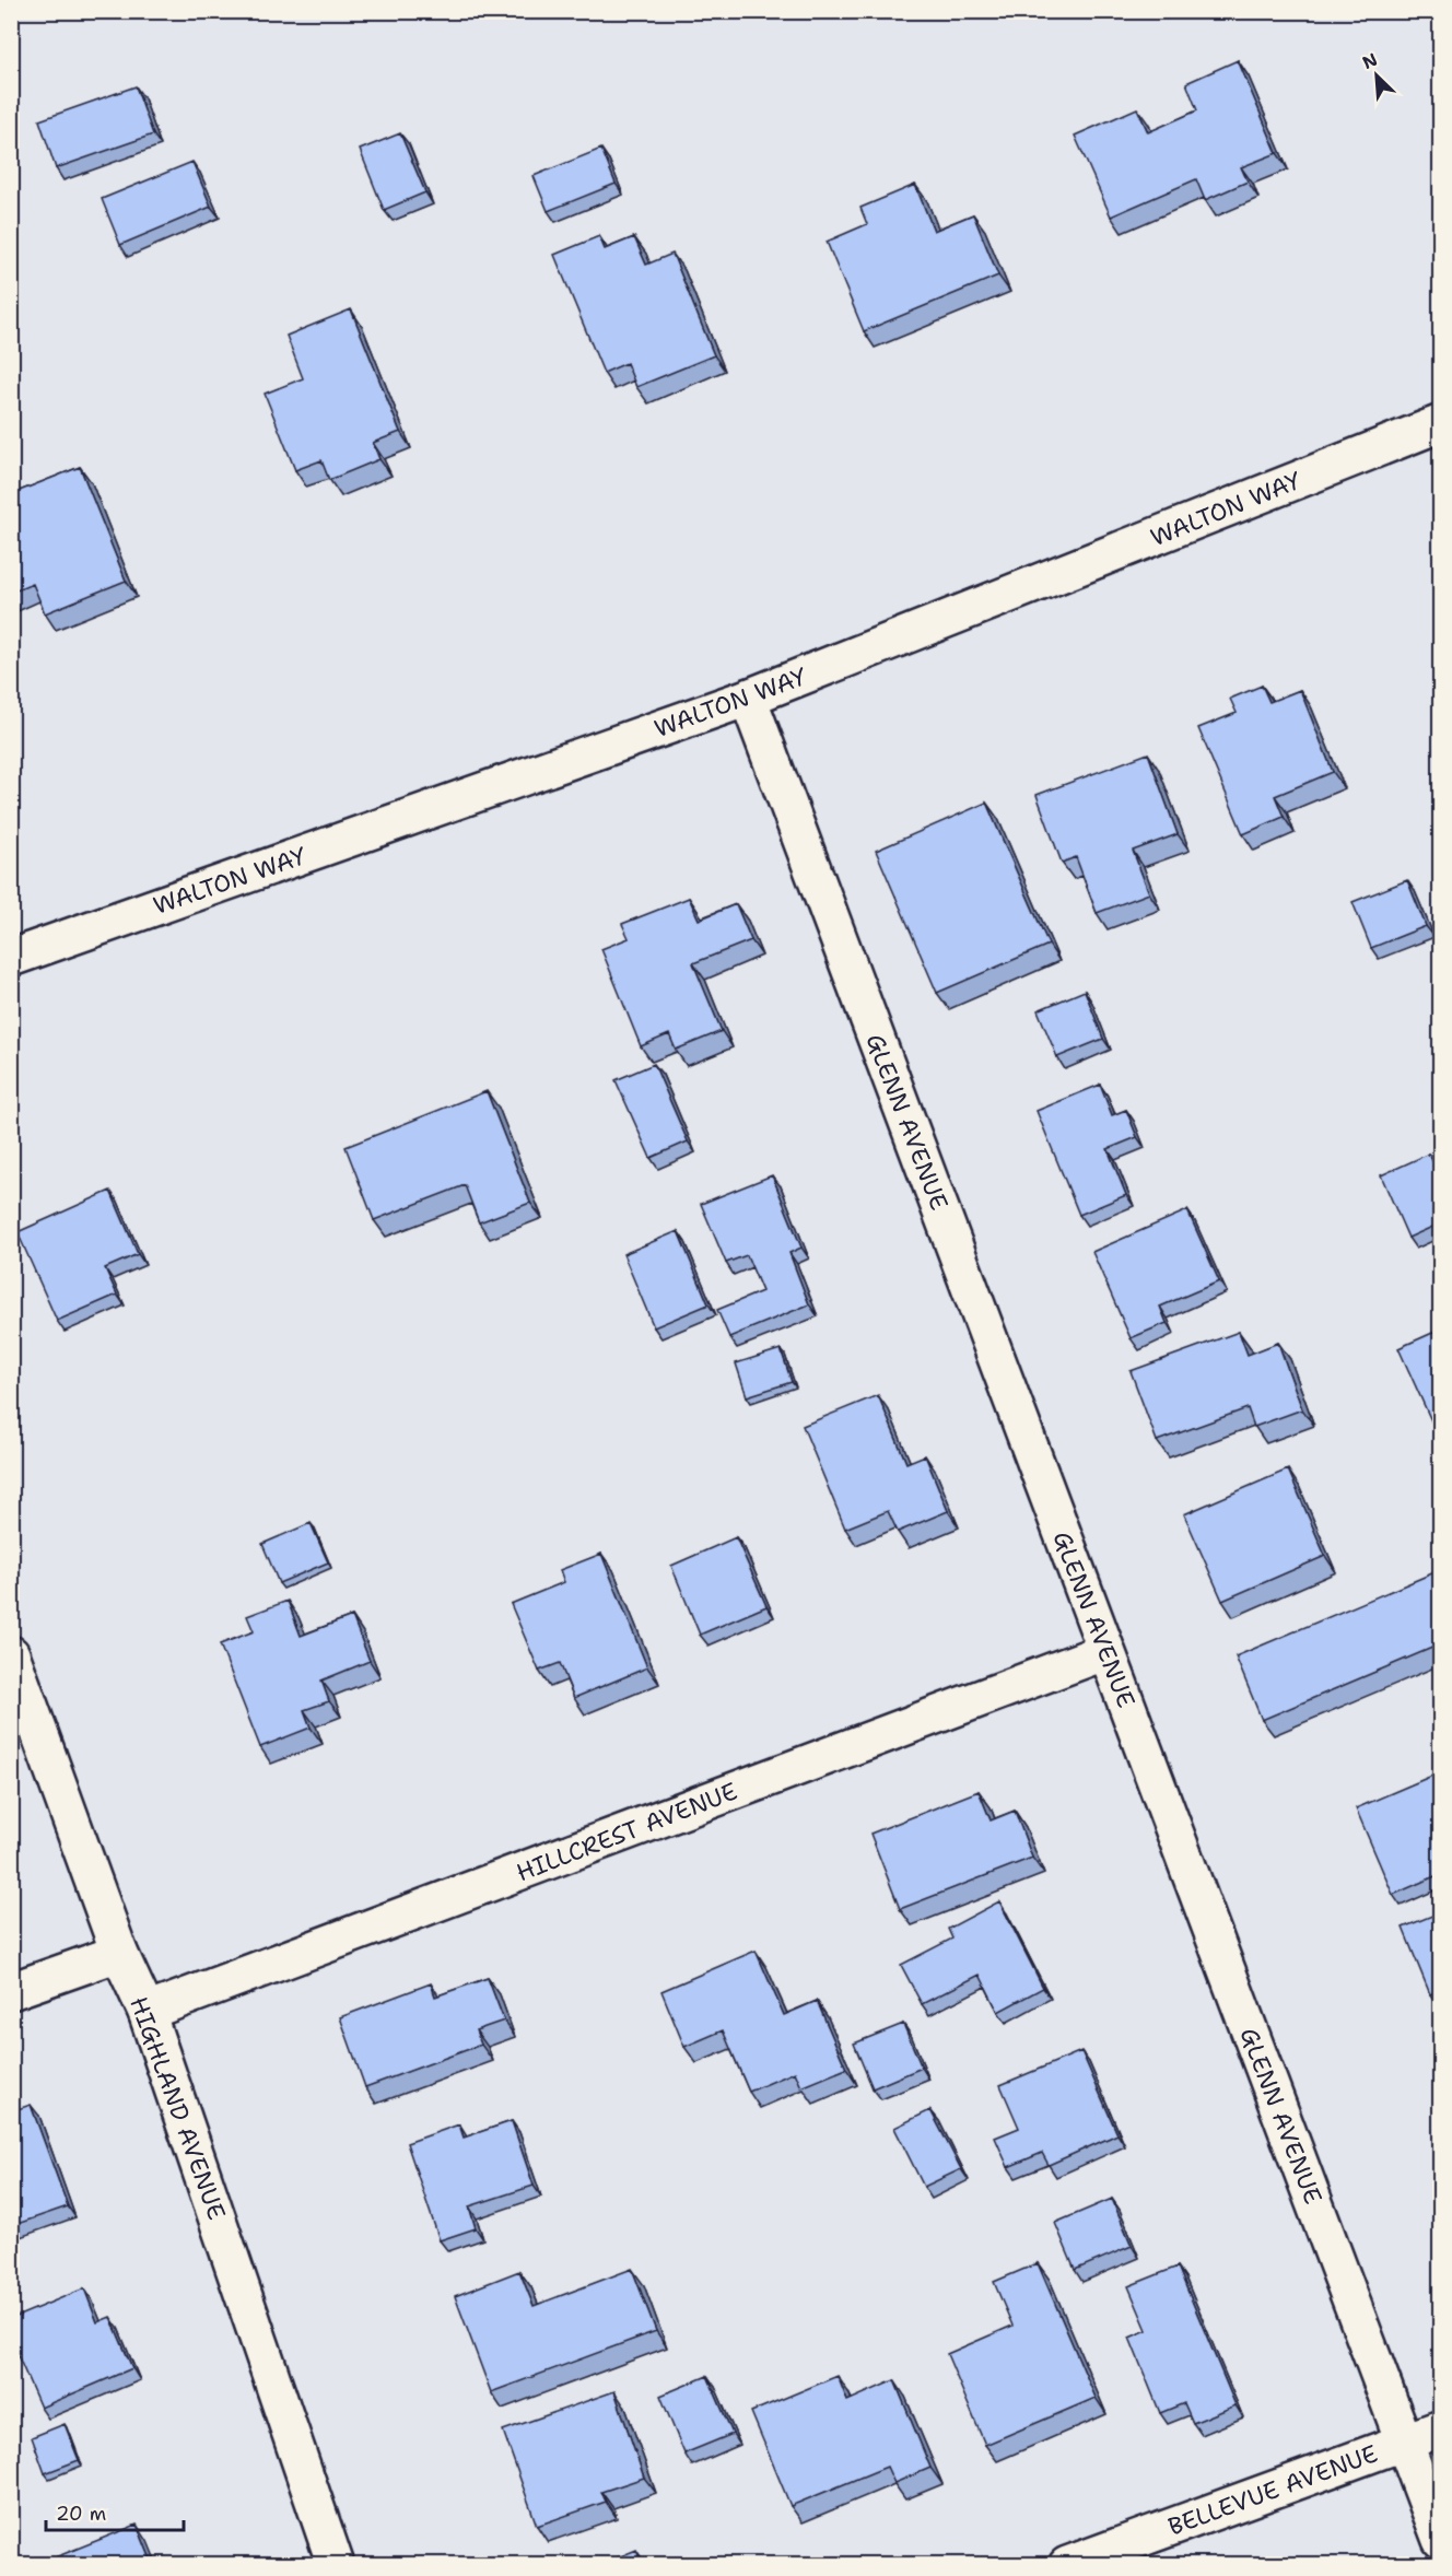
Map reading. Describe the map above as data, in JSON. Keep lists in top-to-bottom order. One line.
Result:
{"streets":{"street":["WALTON WAY","GLENN AVENUE","HILLCREST AVENUE","HIGHLAND AVENUE","BELLEVUE AVENUE"]},"crossings":[["WALTON WAY","GLENN AVENUE"],["GLENN AVENUE","HILLCREST AVENUE"],["GLENN AVENUE","BELLEVUE AVENUE"],["HILLCREST AVENUE","HIGHLAND AVENUE"]],"scale_bar":"20 m","north":"top left"}
